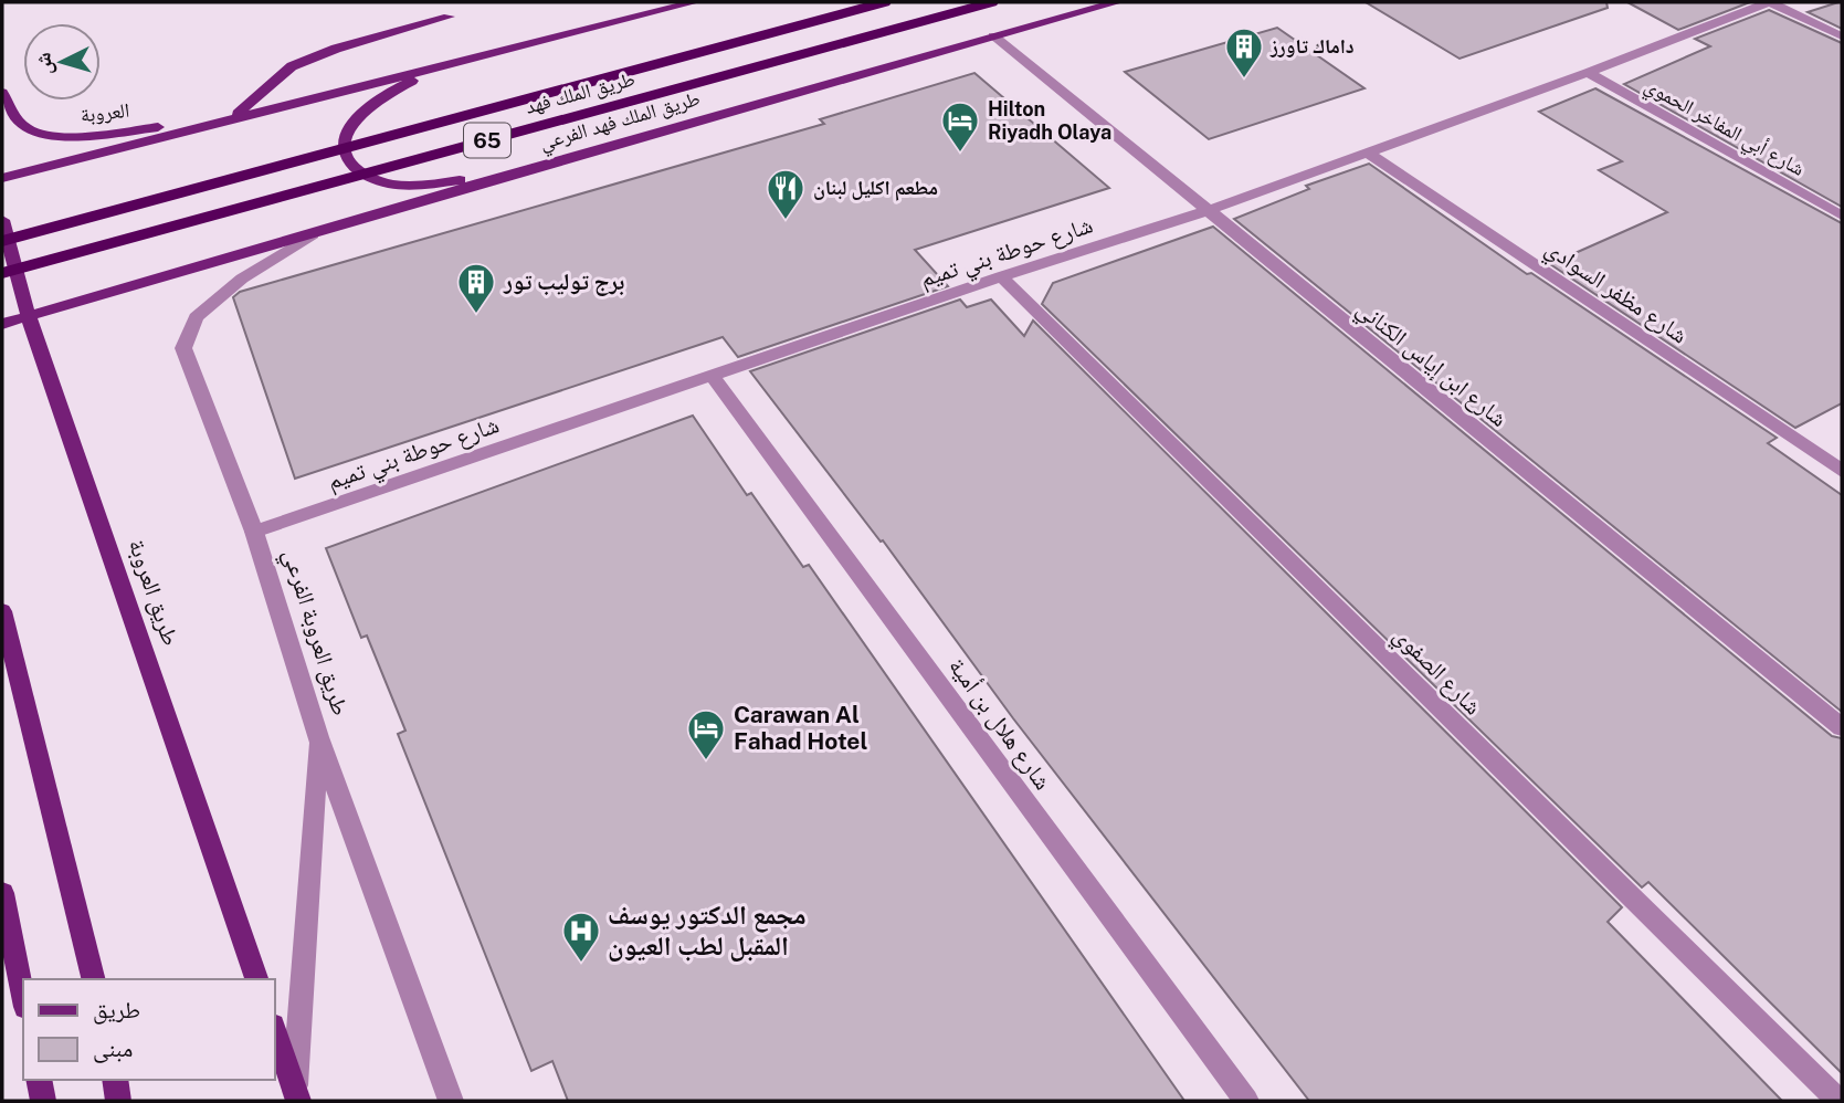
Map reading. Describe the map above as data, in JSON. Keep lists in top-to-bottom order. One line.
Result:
{"streets":{"highway":["طريق الملك فهد","65"],"main road":["العروبة","طريق الملك فهد الفرعي","طريق العروبة"],"street":["شارع أبي المفاخر الحموي","شارع حوطة بني تميم","شارع مظفر السوادي","شارع ابن إياس الكناني","طريق العروبة الفرعي","شارع الصفوي","شارع هلال بن أمية"]},"crossings":[["طريق الملك فهد الفرعي","شارع ابن إياس الكناني"],["طريق الملك فهد الفرعي","طريق العروبة"],["طريق الملك فهد الفرعي","طريق العروبة الفرعي"],["شارع أبي المفاخر الحموي","شارع حوطة بني تميم"],["شارع حوطة بني تميم","شارع مظفر السوادي"],["شارع حوطة بني تميم","شارع ابن إياس الكناني"],["شارع حوطة بني تميم","طريق العروبة الفرعي"],["شارع حوطة بني تميم","شارع الصفوي"],["شارع حوطة بني تميم","شارع هلال بن أمية"]],"places":{"building":["داماك تاورز","برج توليب تور"],"hotel":["Hilton Riyadh Olaya","Carawan Al Fahad Hotel"],"restaurant":["مطعم اكليل لبنان"],"hospital":["مجمع الدكتور يوسف المقبل لطب العيون"]},"legend":["طريق","مبنى"],"north":"left"}
